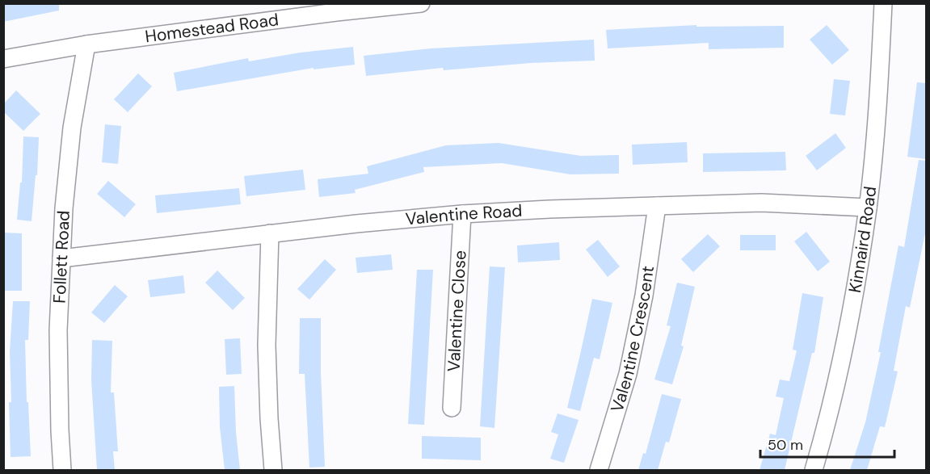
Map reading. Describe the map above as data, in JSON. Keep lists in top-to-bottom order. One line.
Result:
{"streets":{"street":["Homestead Road","Valentine Road","Kinnaird Road","Follett Road","Valentine Close","Valentine Crescent"]},"crossings":[["Homestead Road","Follett Road"],["Valentine Road","Kinnaird Road"],["Valentine Road","Follett Road"],["Valentine Road","Valentine Close"],["Valentine Road","Valentine Crescent"]],"scale_bar":"50 m"}
